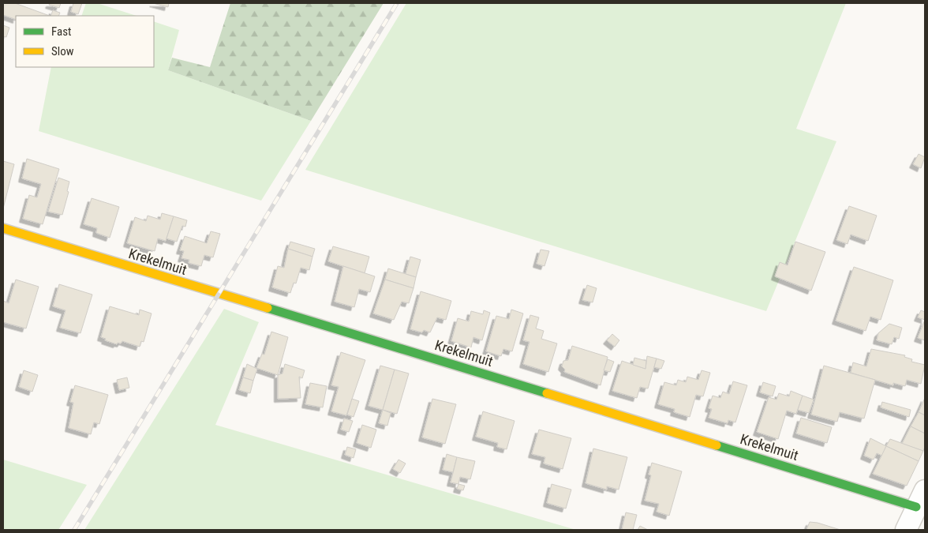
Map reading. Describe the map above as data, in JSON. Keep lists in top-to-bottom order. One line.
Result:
{"streets":{"street":["Krekelmuit"]},"legend":["Fast","Slow"]}
